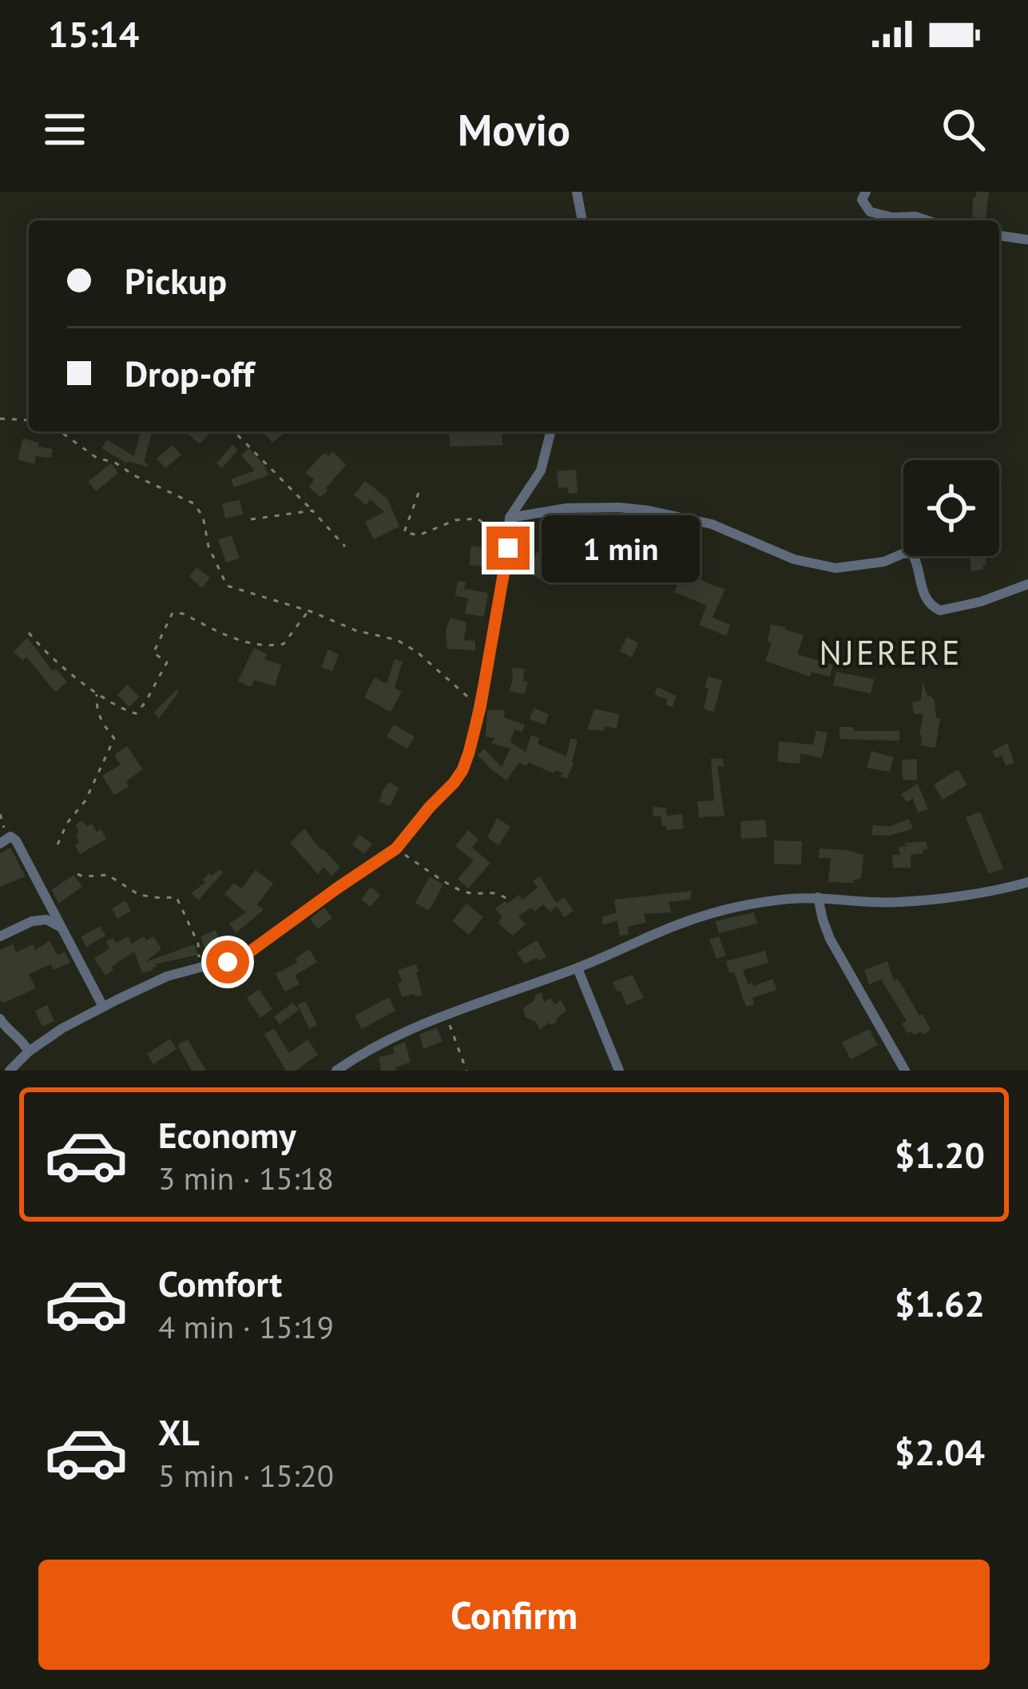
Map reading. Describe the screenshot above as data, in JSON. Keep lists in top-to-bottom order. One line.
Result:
{"districts":["NJERERE"],"page":{"status":"15:14","header":"Movio","banner":["Pickup","Drop-off"],"bubble":"1 min","list":[{"name":"Economy","note":"3 min · 15:18","value":"$1.20"},{"name":"Comfort","note":"4 min · 15:19","value":"$1.62"},{"name":"XL","note":"5 min · 15:20","value":"$2.04"}],"buttons":"Confirm"}}
